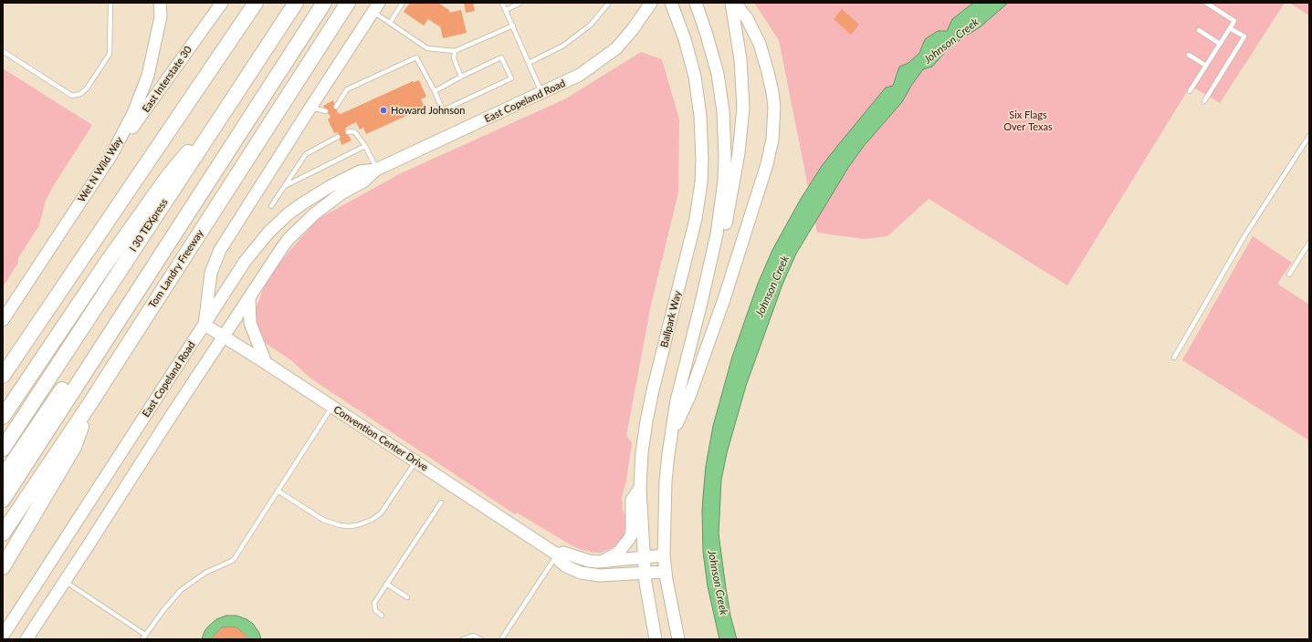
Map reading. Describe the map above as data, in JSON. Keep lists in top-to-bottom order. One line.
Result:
{"streets":{"highway":["I 30 TEXpress","Tom Landry Freeway"],"main road":["East Interstate 30","East Copeland Road","Wet N Wild Way","Ballpark Way","Convention Center Drive"]},"crossings":[["East Interstate 30","Wet N Wild Way"],["East Copeland Road","Convention Center Drive"],["Ballpark Way","Convention Center Drive"]],"water":["Johnson Creek"],"parks":["Six Flags Over Texas"],"places":["Howard Johnson"]}
